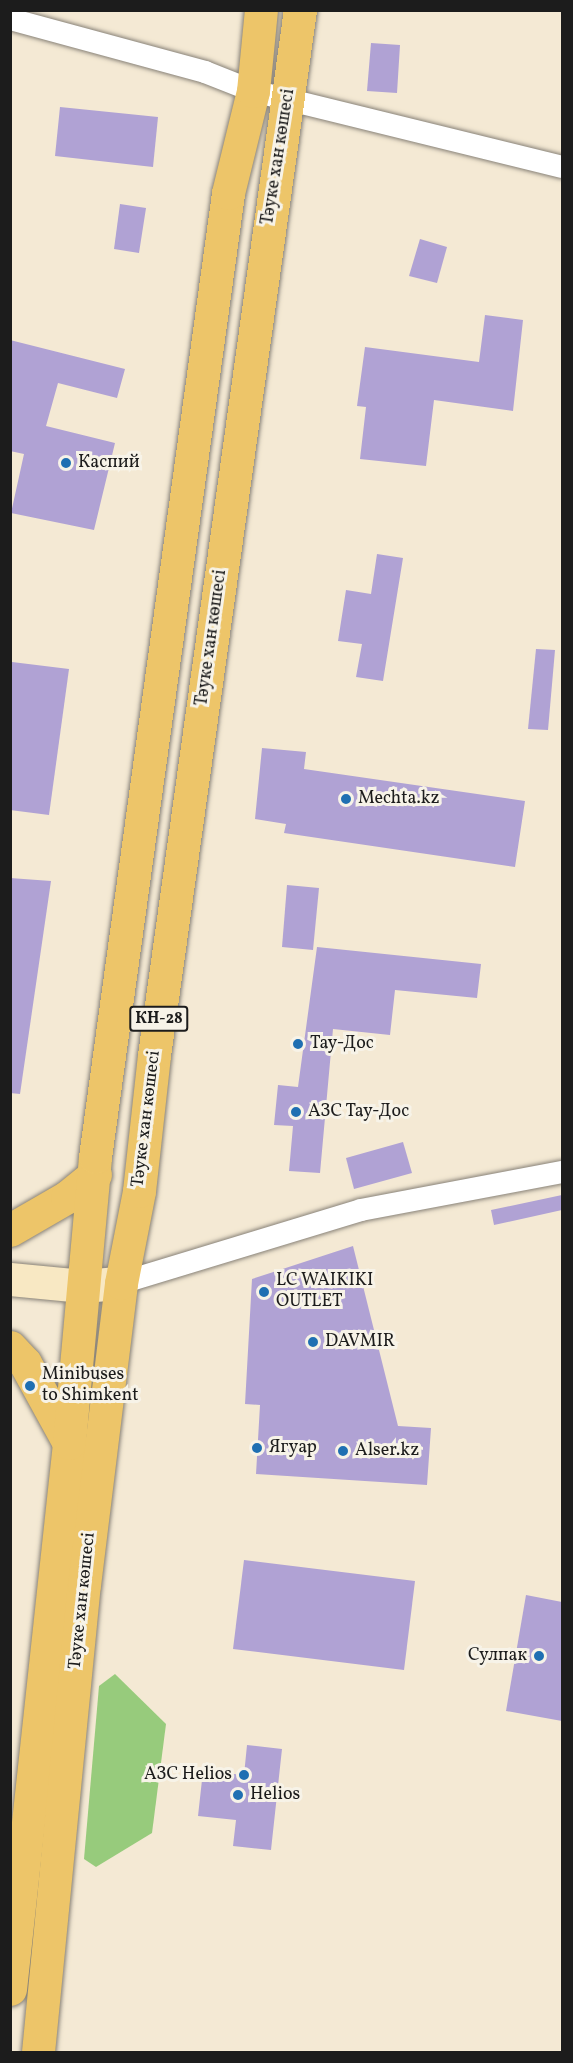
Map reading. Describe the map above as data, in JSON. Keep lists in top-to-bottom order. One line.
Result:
{"streets":{"main road":["Тәуке хан көшесі","КН-28"]},"places":["Каспий","Mechta.kz","Тау-Дос","АЗС Тау-Дос","LC WAIKIKI OUTLET","DAVMIR","Minibuses to Shimkent","Ягуар","Alser.kz","Сулпак","АЗС Helios","Helios"]}
